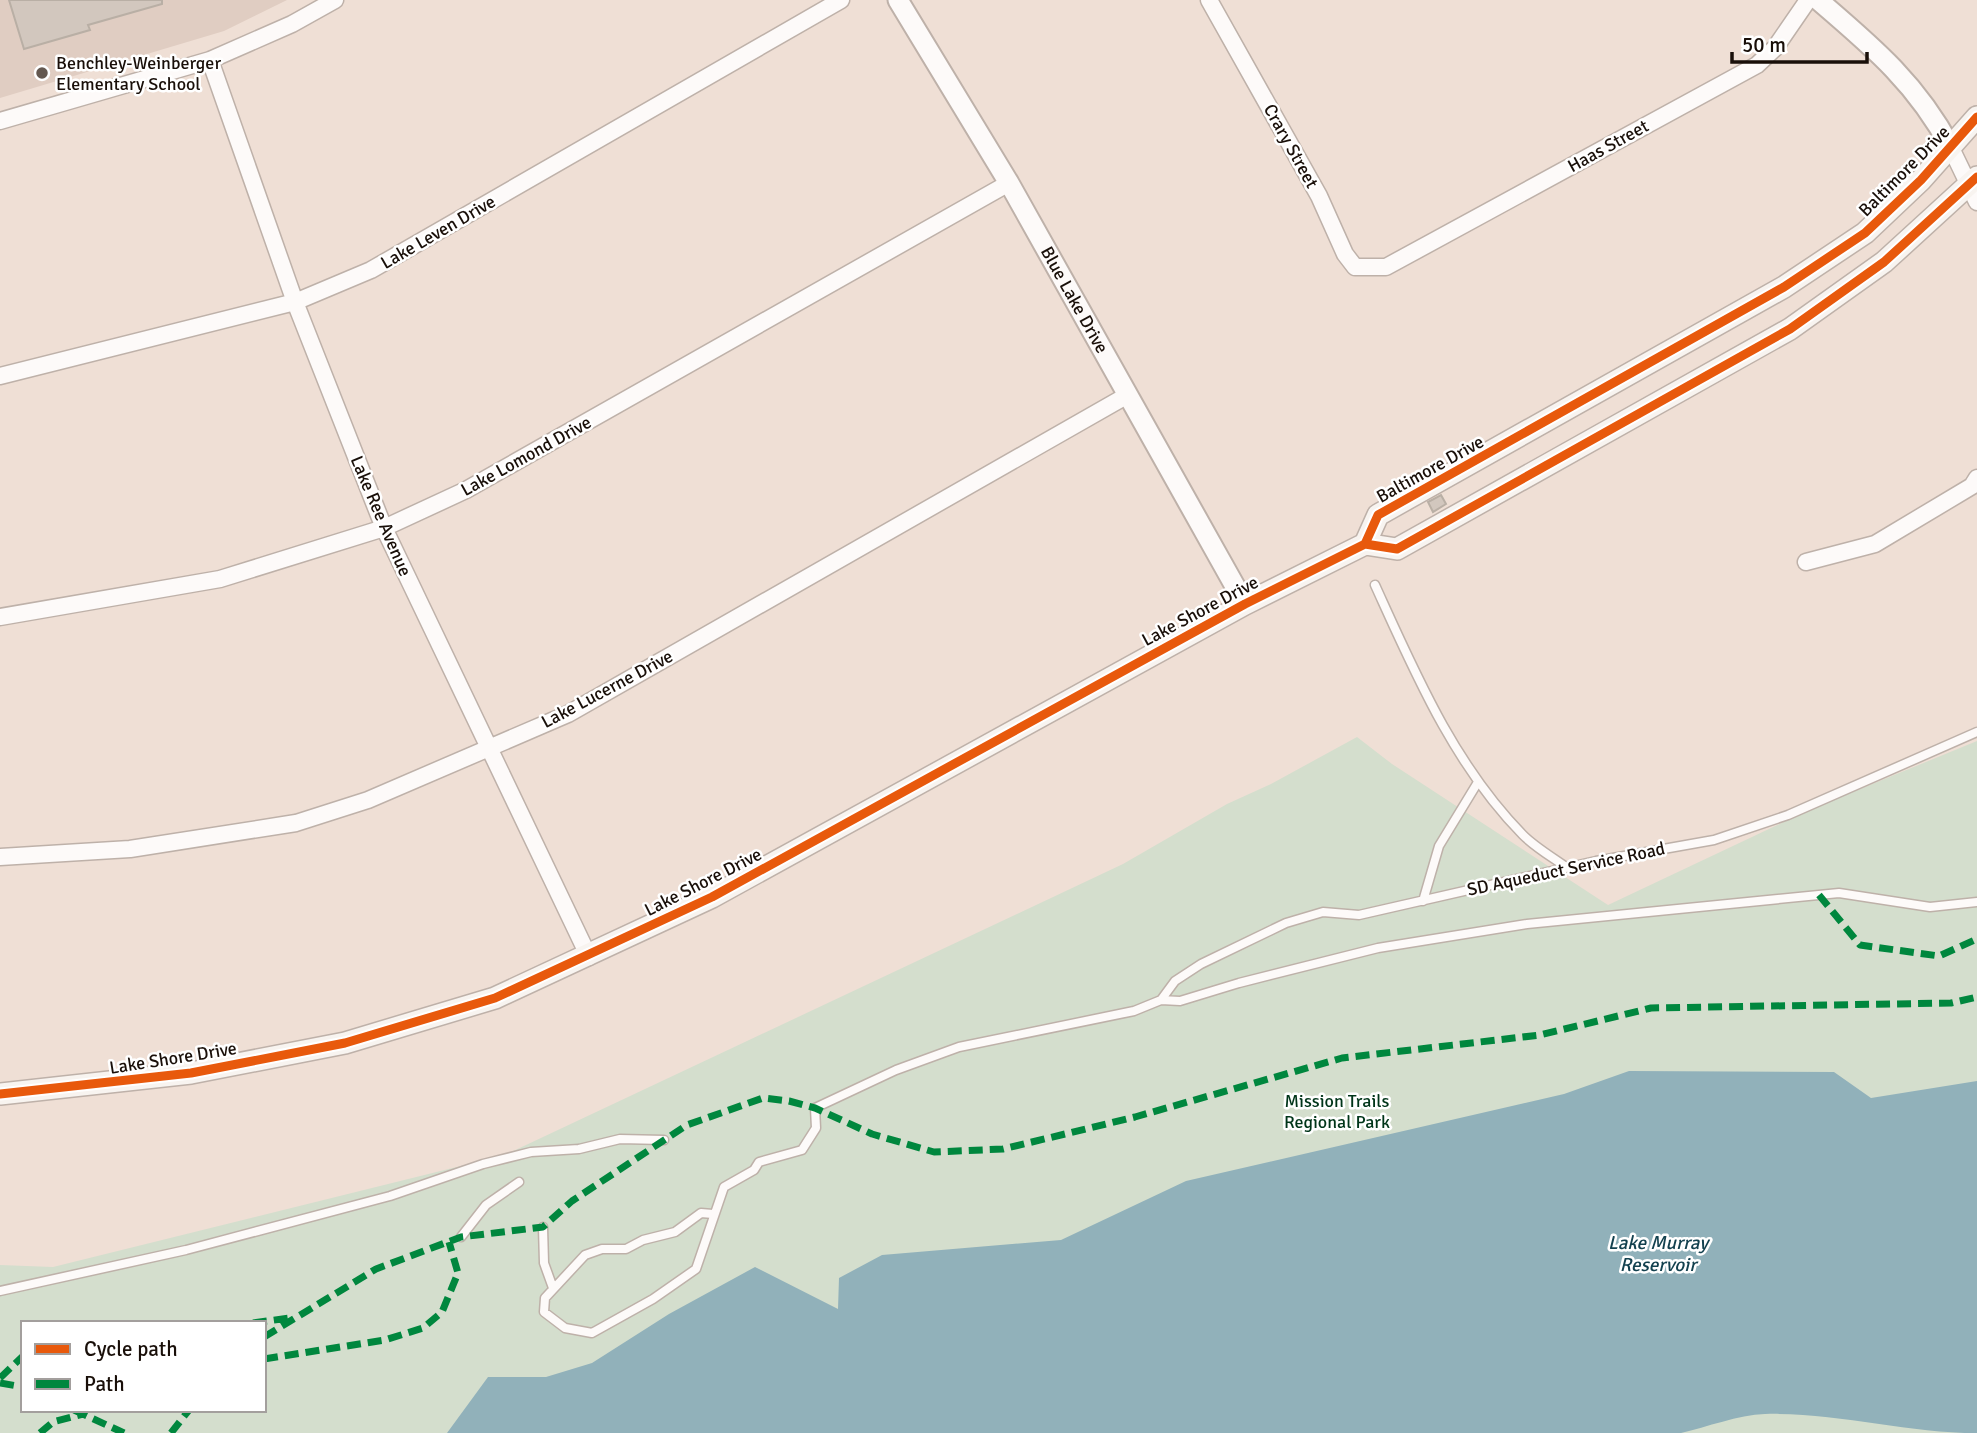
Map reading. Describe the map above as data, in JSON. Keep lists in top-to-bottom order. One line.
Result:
{"streets":{"main road":["Baltimore Drive","Lake Shore Drive"],"street":["Crary Street","Haas Street","Lake Leven Drive","Blue Lake Drive","Lake Lomond Drive","Lake Ree Avenue","Lake Lucerne Drive"],"lane":["SD Aqueduct Service Road"]},"crossings":[["Crary Street","Haas Street"],["Baltimore Drive","Lake Shore Drive"],["Lake Leven Drive","Lake Ree Avenue"],["Blue Lake Drive","Lake Lomond Drive"],["Blue Lake Drive","Lake Shore Drive"],["Blue Lake Drive","Lake Lucerne Drive"],["Lake Lomond Drive","Lake Ree Avenue"],["Lake Ree Avenue","Lake Shore Drive"],["Lake Ree Avenue","Lake Lucerne Drive"]],"water":["Lake Murray Reservoir"],"parks":["Mission Trails Regional Park"],"places":["Benchley-Weinberger Elementary School"],"legend":["Cycle path","Path"],"scale_bar":"50 m"}
